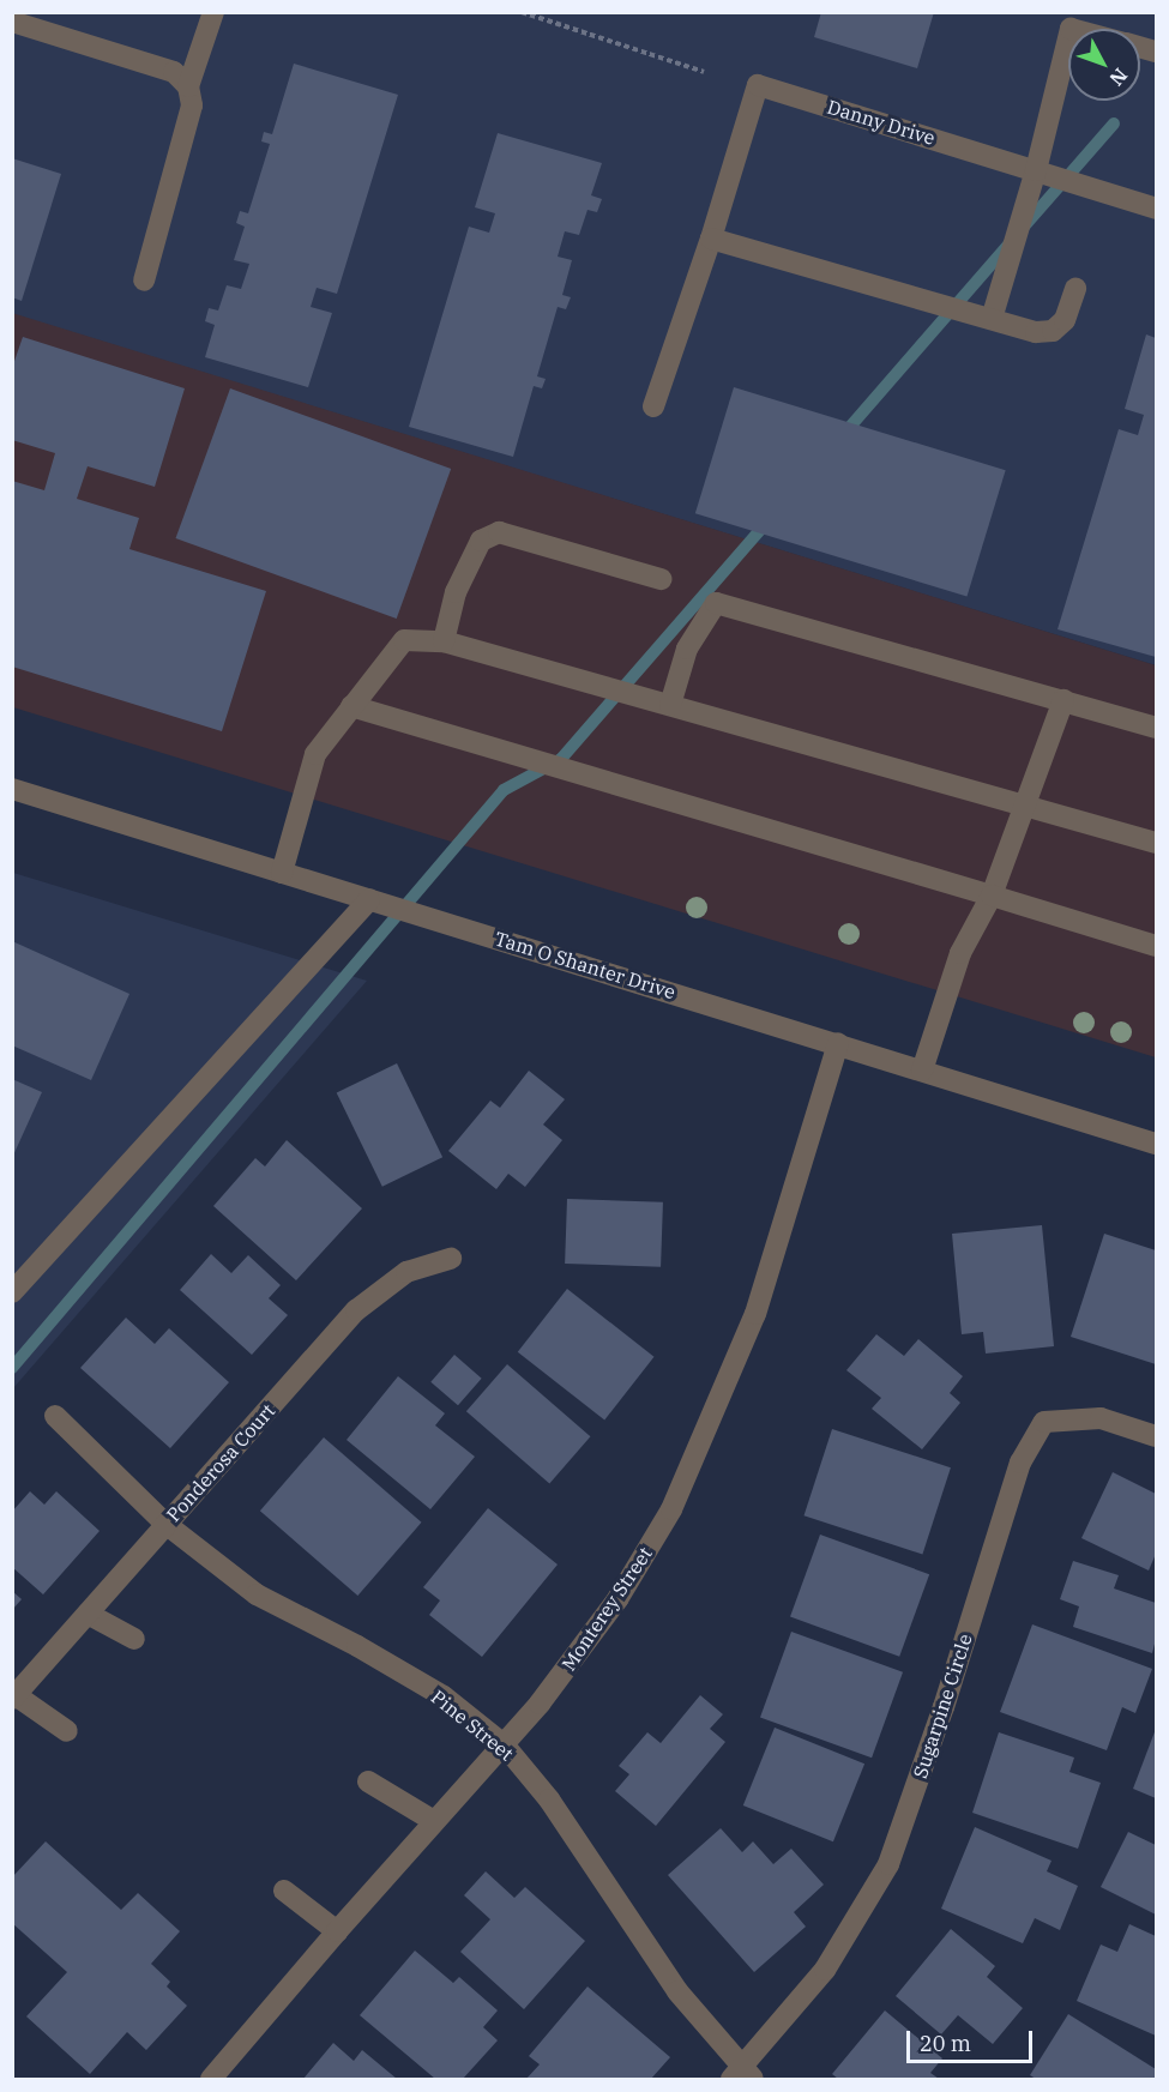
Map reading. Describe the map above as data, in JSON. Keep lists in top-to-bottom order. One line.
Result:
{"streets":{"street":["Danny Drive","Tam O Shanter Drive","Ponderosa Court","Monterey Street","Sugarpine Circle","Pine Street"]},"crossings":[["Tam O Shanter Drive","Monterey Street"],["Ponderosa Court","Pine Street"],["Monterey Street","Pine Street"],["Sugarpine Circle","Pine Street"]],"scale_bar":"20 m","north":"bottom right"}
